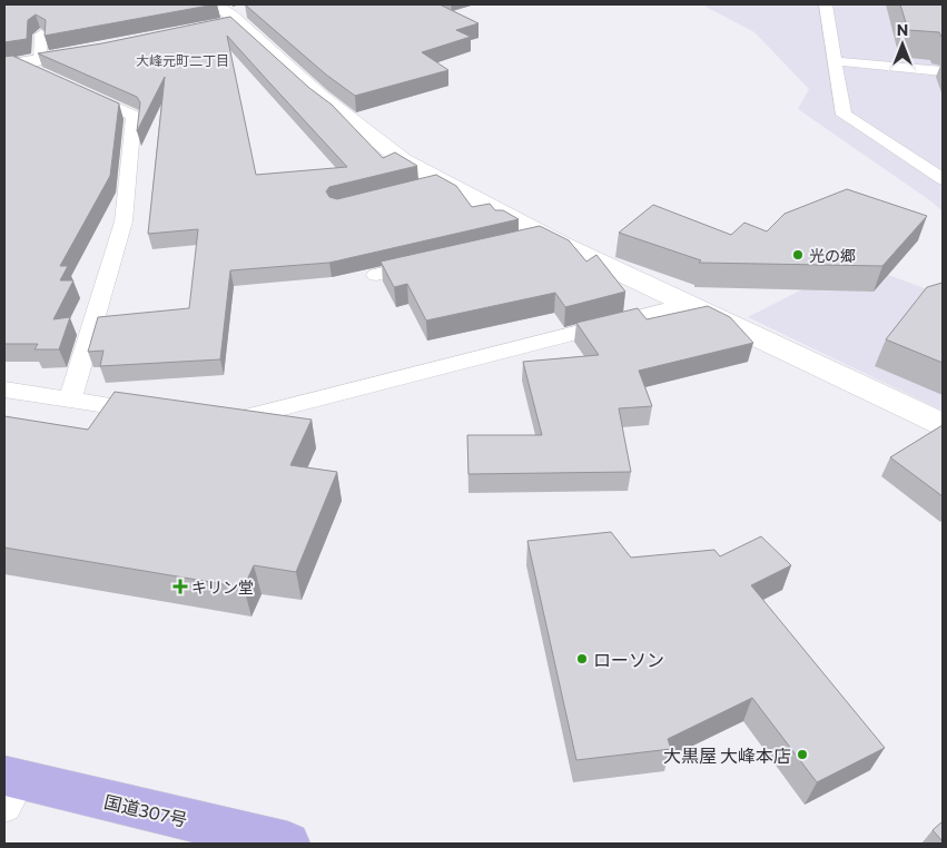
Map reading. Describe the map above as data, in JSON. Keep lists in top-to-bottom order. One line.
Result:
{"streets":{"highway":["国道307号"]},"districts":["大峰元町二丁目"],"places":{"other":["光の郷","ローソン","大黒屋 大峰本店"],"health":["キリン堂"]},"north":"top"}
